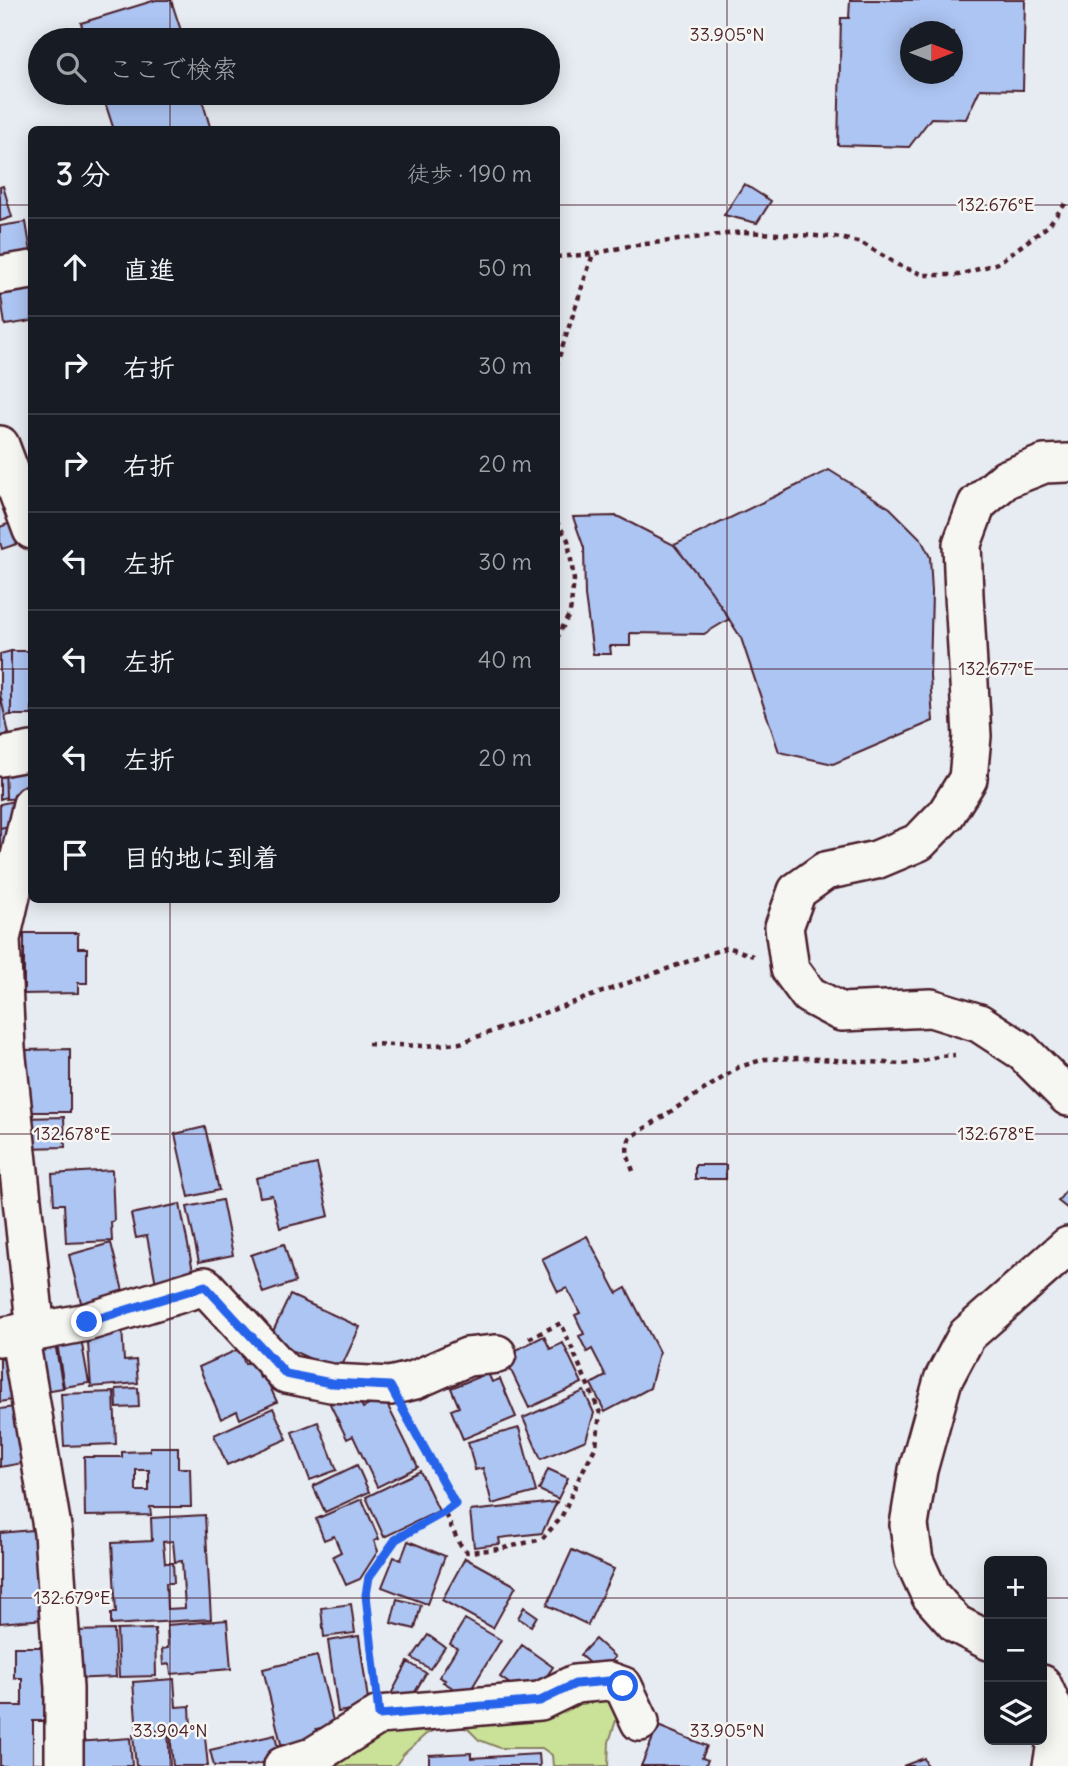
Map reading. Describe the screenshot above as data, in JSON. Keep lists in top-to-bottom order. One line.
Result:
{"north":"right","page":{"search":"ここで検索","heading":["3 分","徒歩 · 190 m"],"list":[["直進","50 m"],["右折","30 m"],["右折","20 m"],["左折","30 m"],["左折","40 m"],["左折","20 m"],"目的地に到着"],"map_buttons":["+","−"]},"coordinates":["33.905°N","132.676°E","132.677°E","132.678°E","132.679°E","33.904°N"]}
